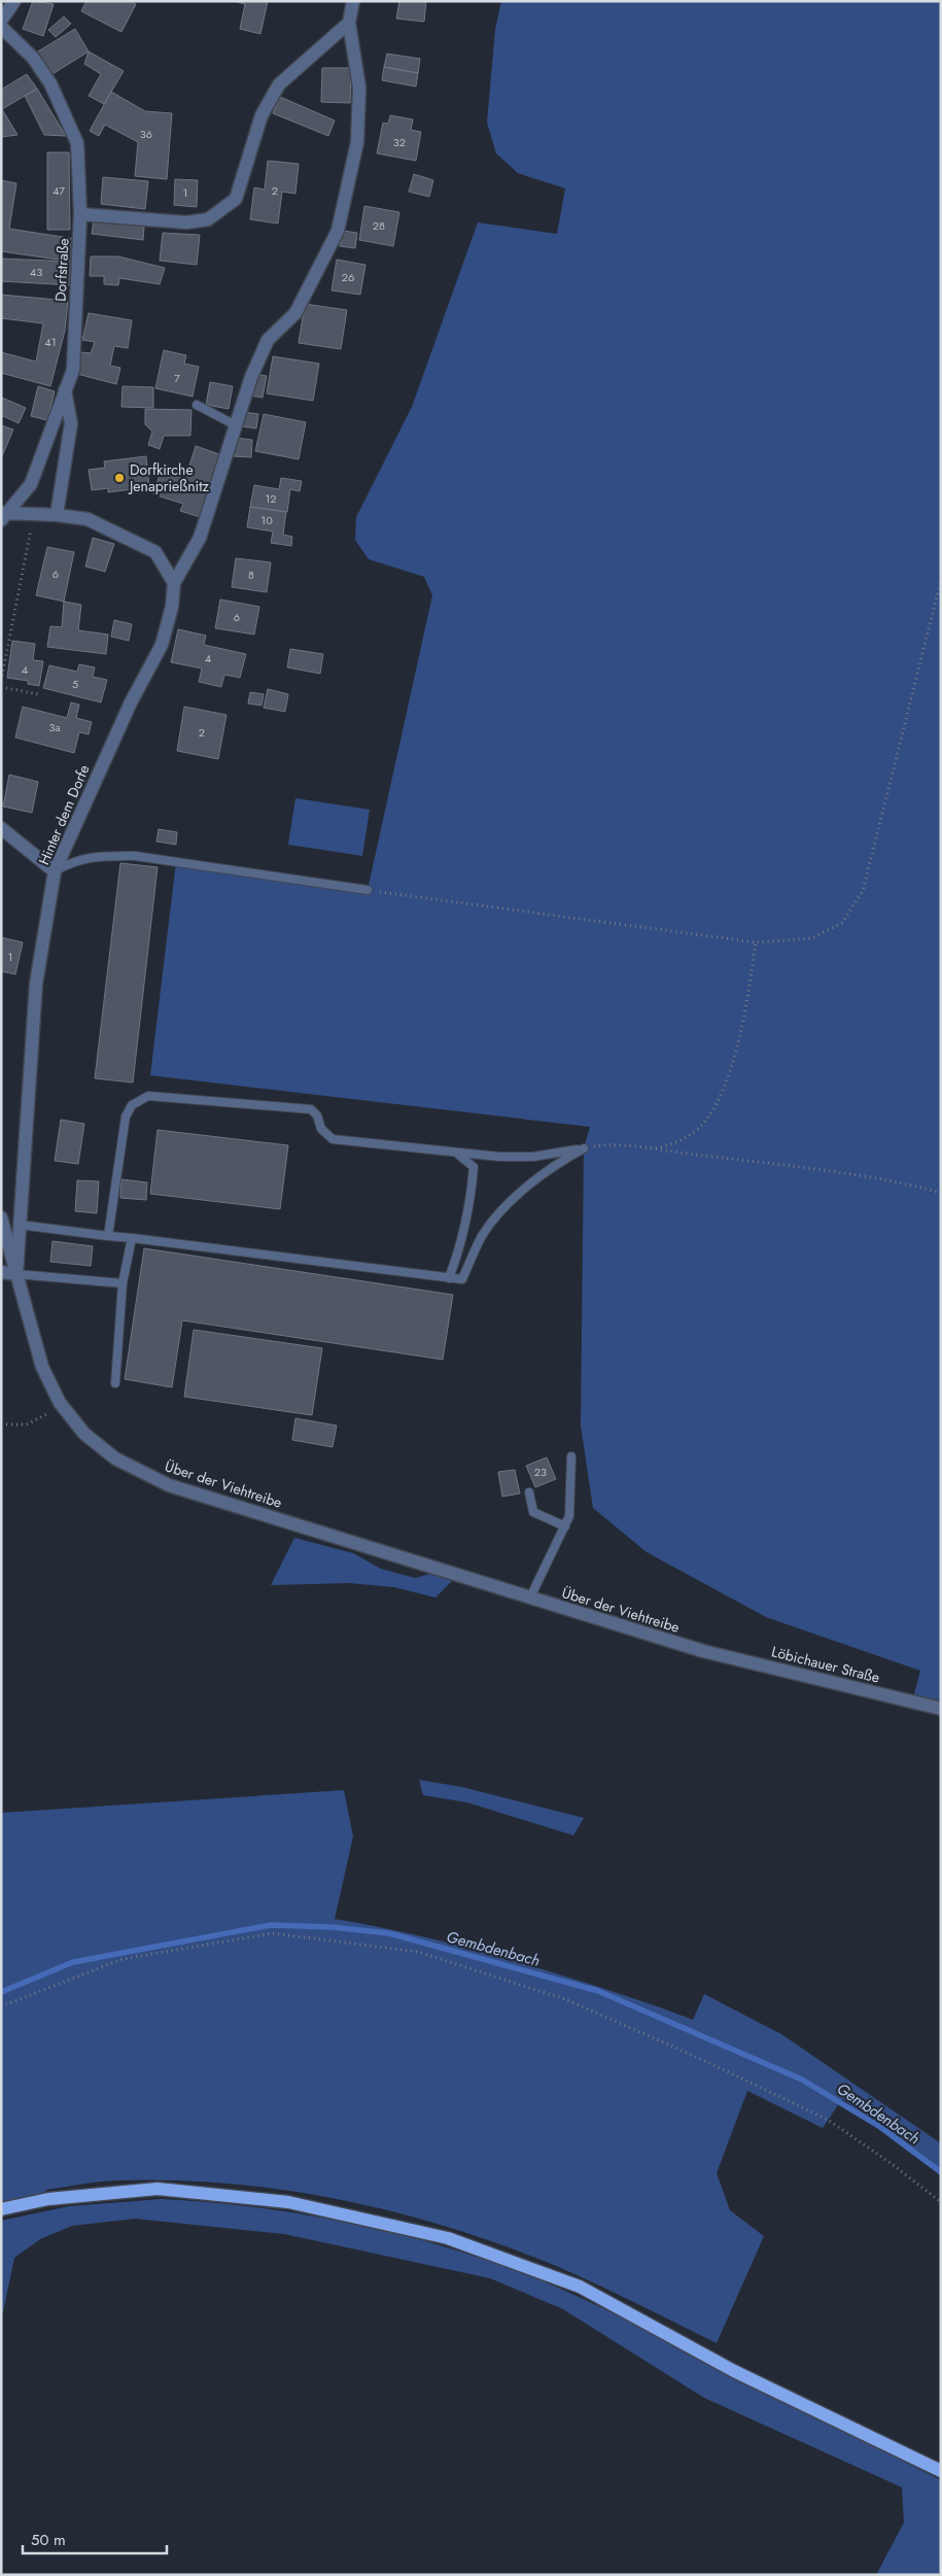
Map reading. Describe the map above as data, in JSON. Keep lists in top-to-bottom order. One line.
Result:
{"streets":{"street":["Dorfstraße","Hinter dem Dorfe","Über der Viehtreibe","Löbichauer Straße"]},"crossings":[["Hinter dem Dorfe","Über der Viehtreibe"],["Über der Viehtreibe","Löbichauer Straße"]],"water":["Gembdenbach"],"places":["Dorfkirche Jenaprießnitz"],"house_numbers":["36","32","47","2","1","28","43","26","41","7","12","10","6","8","6","4","4","5","3a","2","1","23"],"scale_bar":"50 m"}
